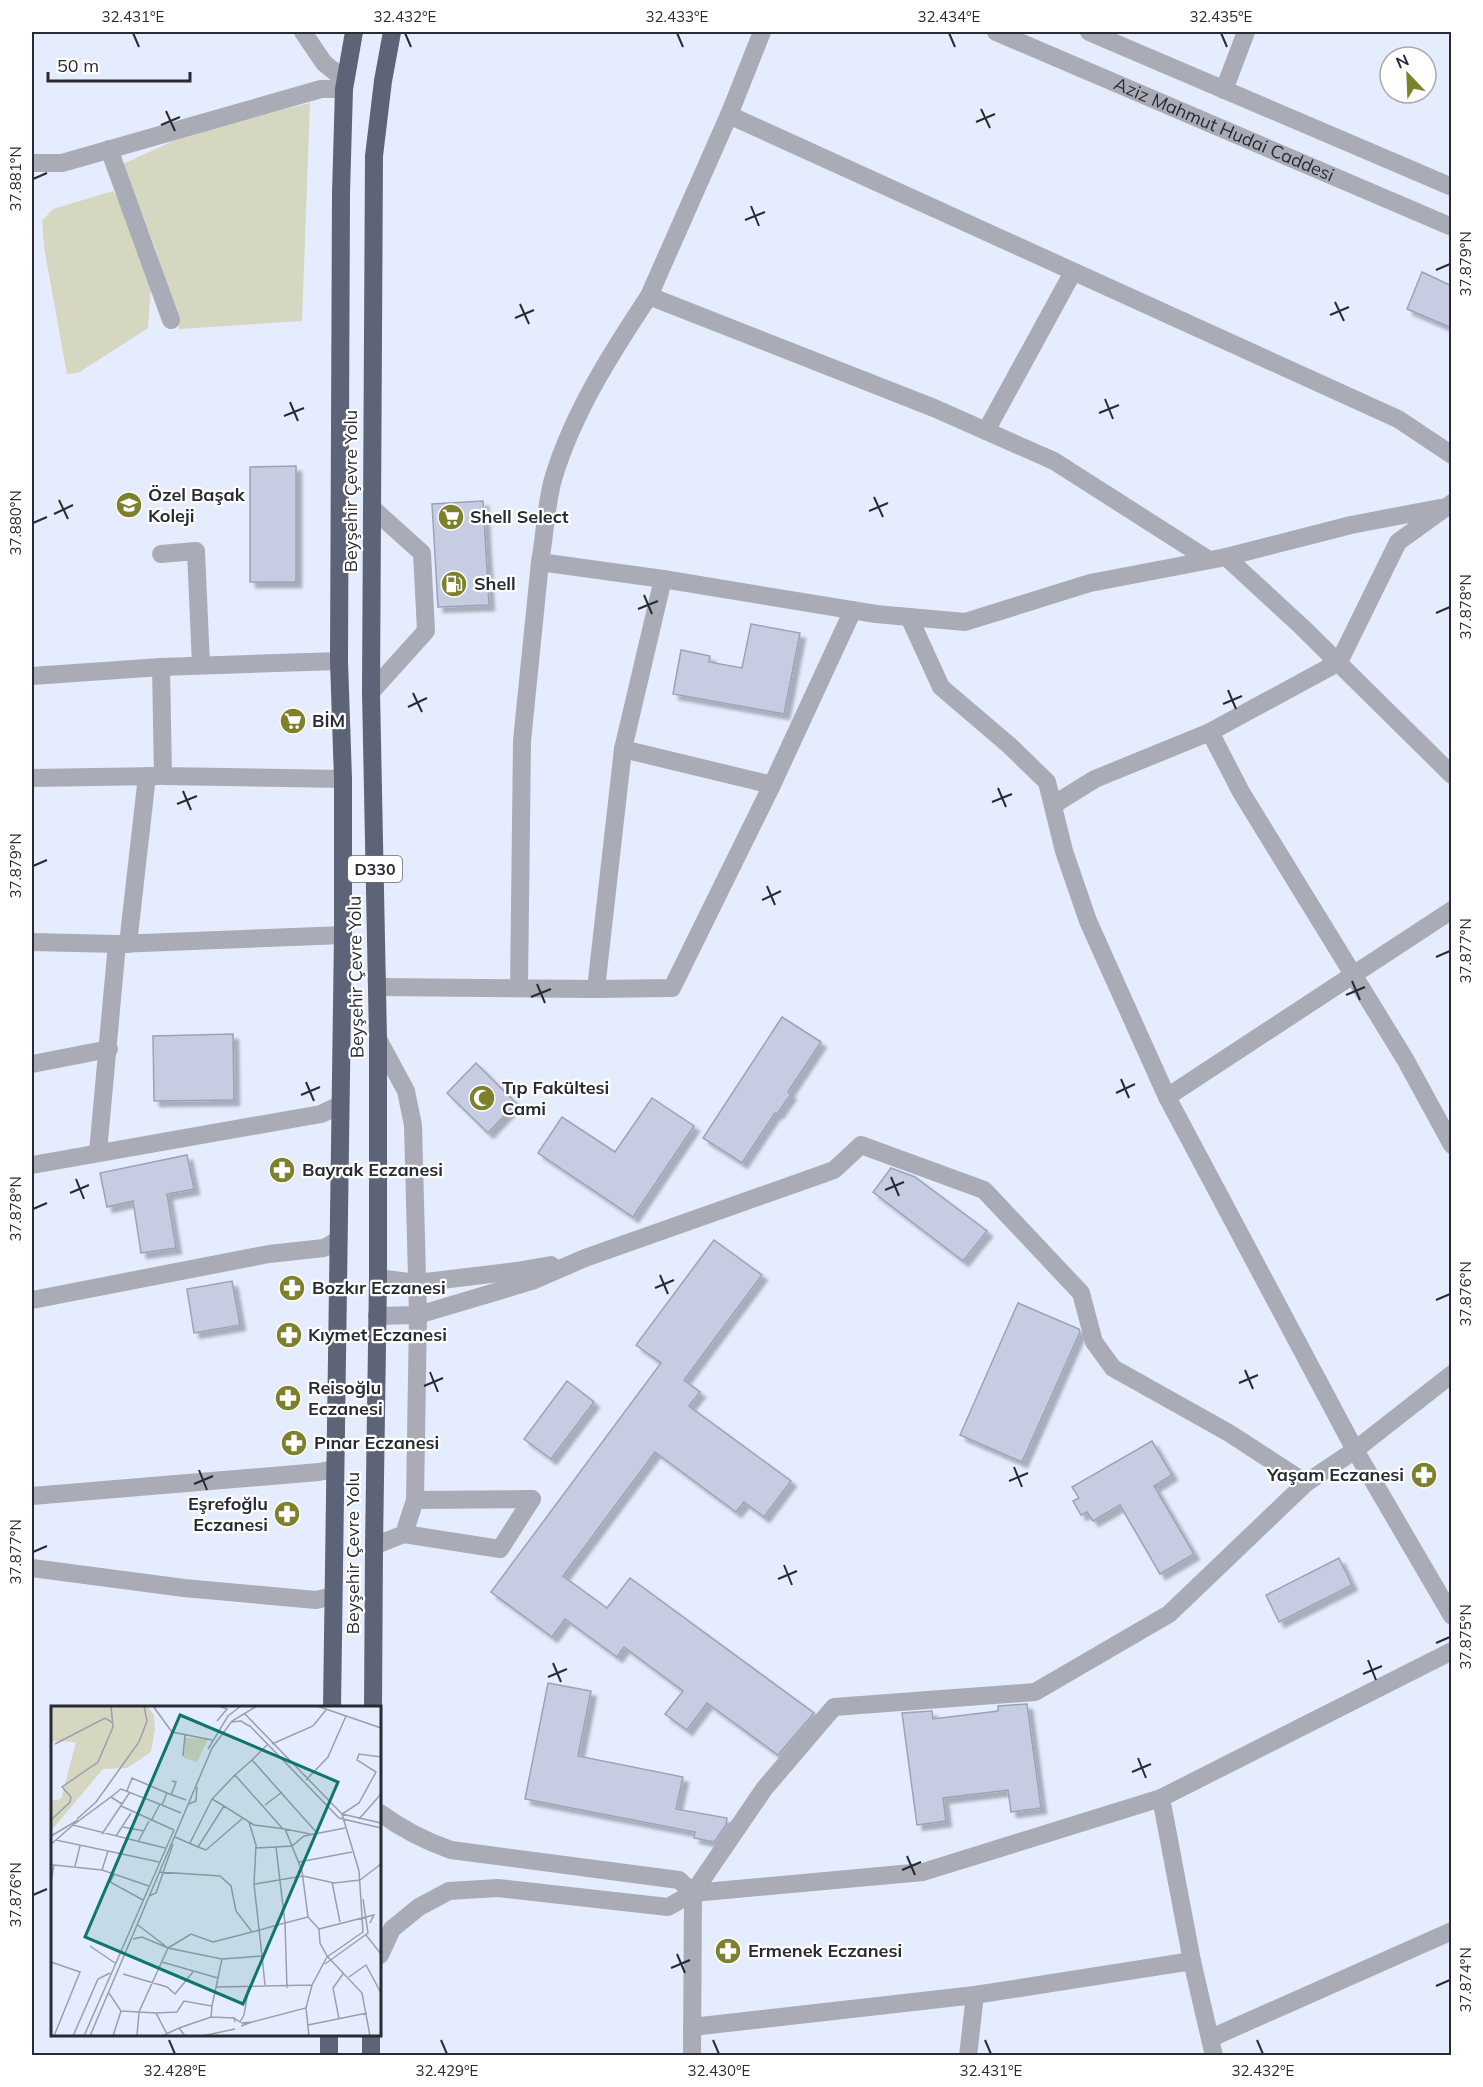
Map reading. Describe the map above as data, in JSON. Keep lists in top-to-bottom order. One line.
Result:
{"streets":{"highway":["Beyşehir Çevre Yolu","D330"],"street":["Aziz Mahmut Hudai Caddesi"]},"places":{"school or university":["Özel Başak Koleji"],"supermarket":["Shell Select","BİM"],"fuel station":["Shell"],"mosque":["Tıp Fakültesi Cami"],"pharmacy":["Bayrak Eczanesi","Bozkır Eczanesi","Kıymet Eczanesi","Reisoğlu Eczanesi","Pınar Eczanesi","Yaşam Eczanesi","Eşrefoğlu Eczanesi","Ermenek Eczanesi"]},"scale_bar":"50 m","north":"top left","coordinates":["32.431°E","32.432°E","32.433°E","32.434°E","32.435°E","37.881°N","37.879°N","37.880°N","37.878°N","37.877°N","37.876°N","37.875°N","37.874°N","32.428°E","32.429°E","32.430°E"]}
